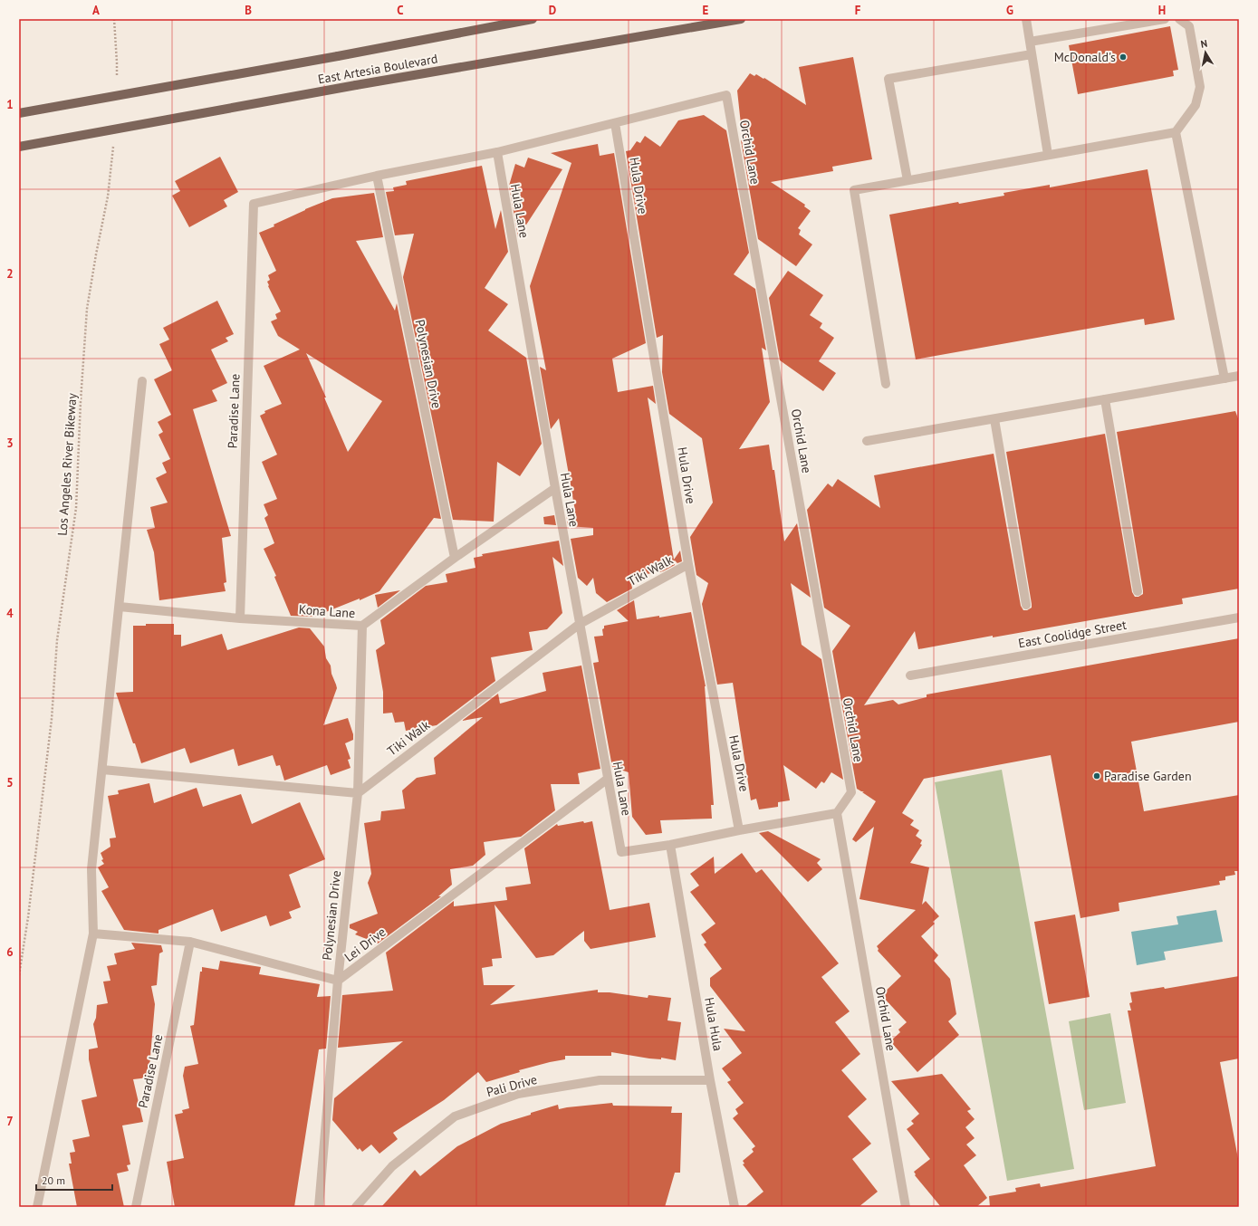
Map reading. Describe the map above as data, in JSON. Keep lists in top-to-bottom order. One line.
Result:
{"streets":{"main road":["East Artesia Boulevard"],"street":["Orchid Lane","Hula Drive","Hula Lane","Polynesian Drive","Paradise Lane","Tiki Walk","Kona Lane","East Coolidge Street","Lei Drive","Hula Hula","Pali Drive"],"path":["Los Angeles River Bikeway"]},"crossings":[["Orchid Lane","Hula Drive"],["Hula Drive","Tiki Walk"],["Hula Lane","Tiki Walk"],["Hula Lane","Kona Lane"],["Hula Lane","Lei Drive"],["Hula Lane","Hula Hula"],["Polynesian Drive","Paradise Lane"],["Polynesian Drive","Tiki Walk"],["Polynesian Drive","Kona Lane"],["Polynesian Drive","Lei Drive"],["Paradise Lane","Kona Lane"],["Hula Hula","Pali Drive"]],"places":["McDonald's","Paradise Garden"],"scale_bar":"20 m","north":"top","grid":{"columns":["A","B","C","D","E","F","G","H"],"rows":["1","2","3","4","5","6","7"]}}
